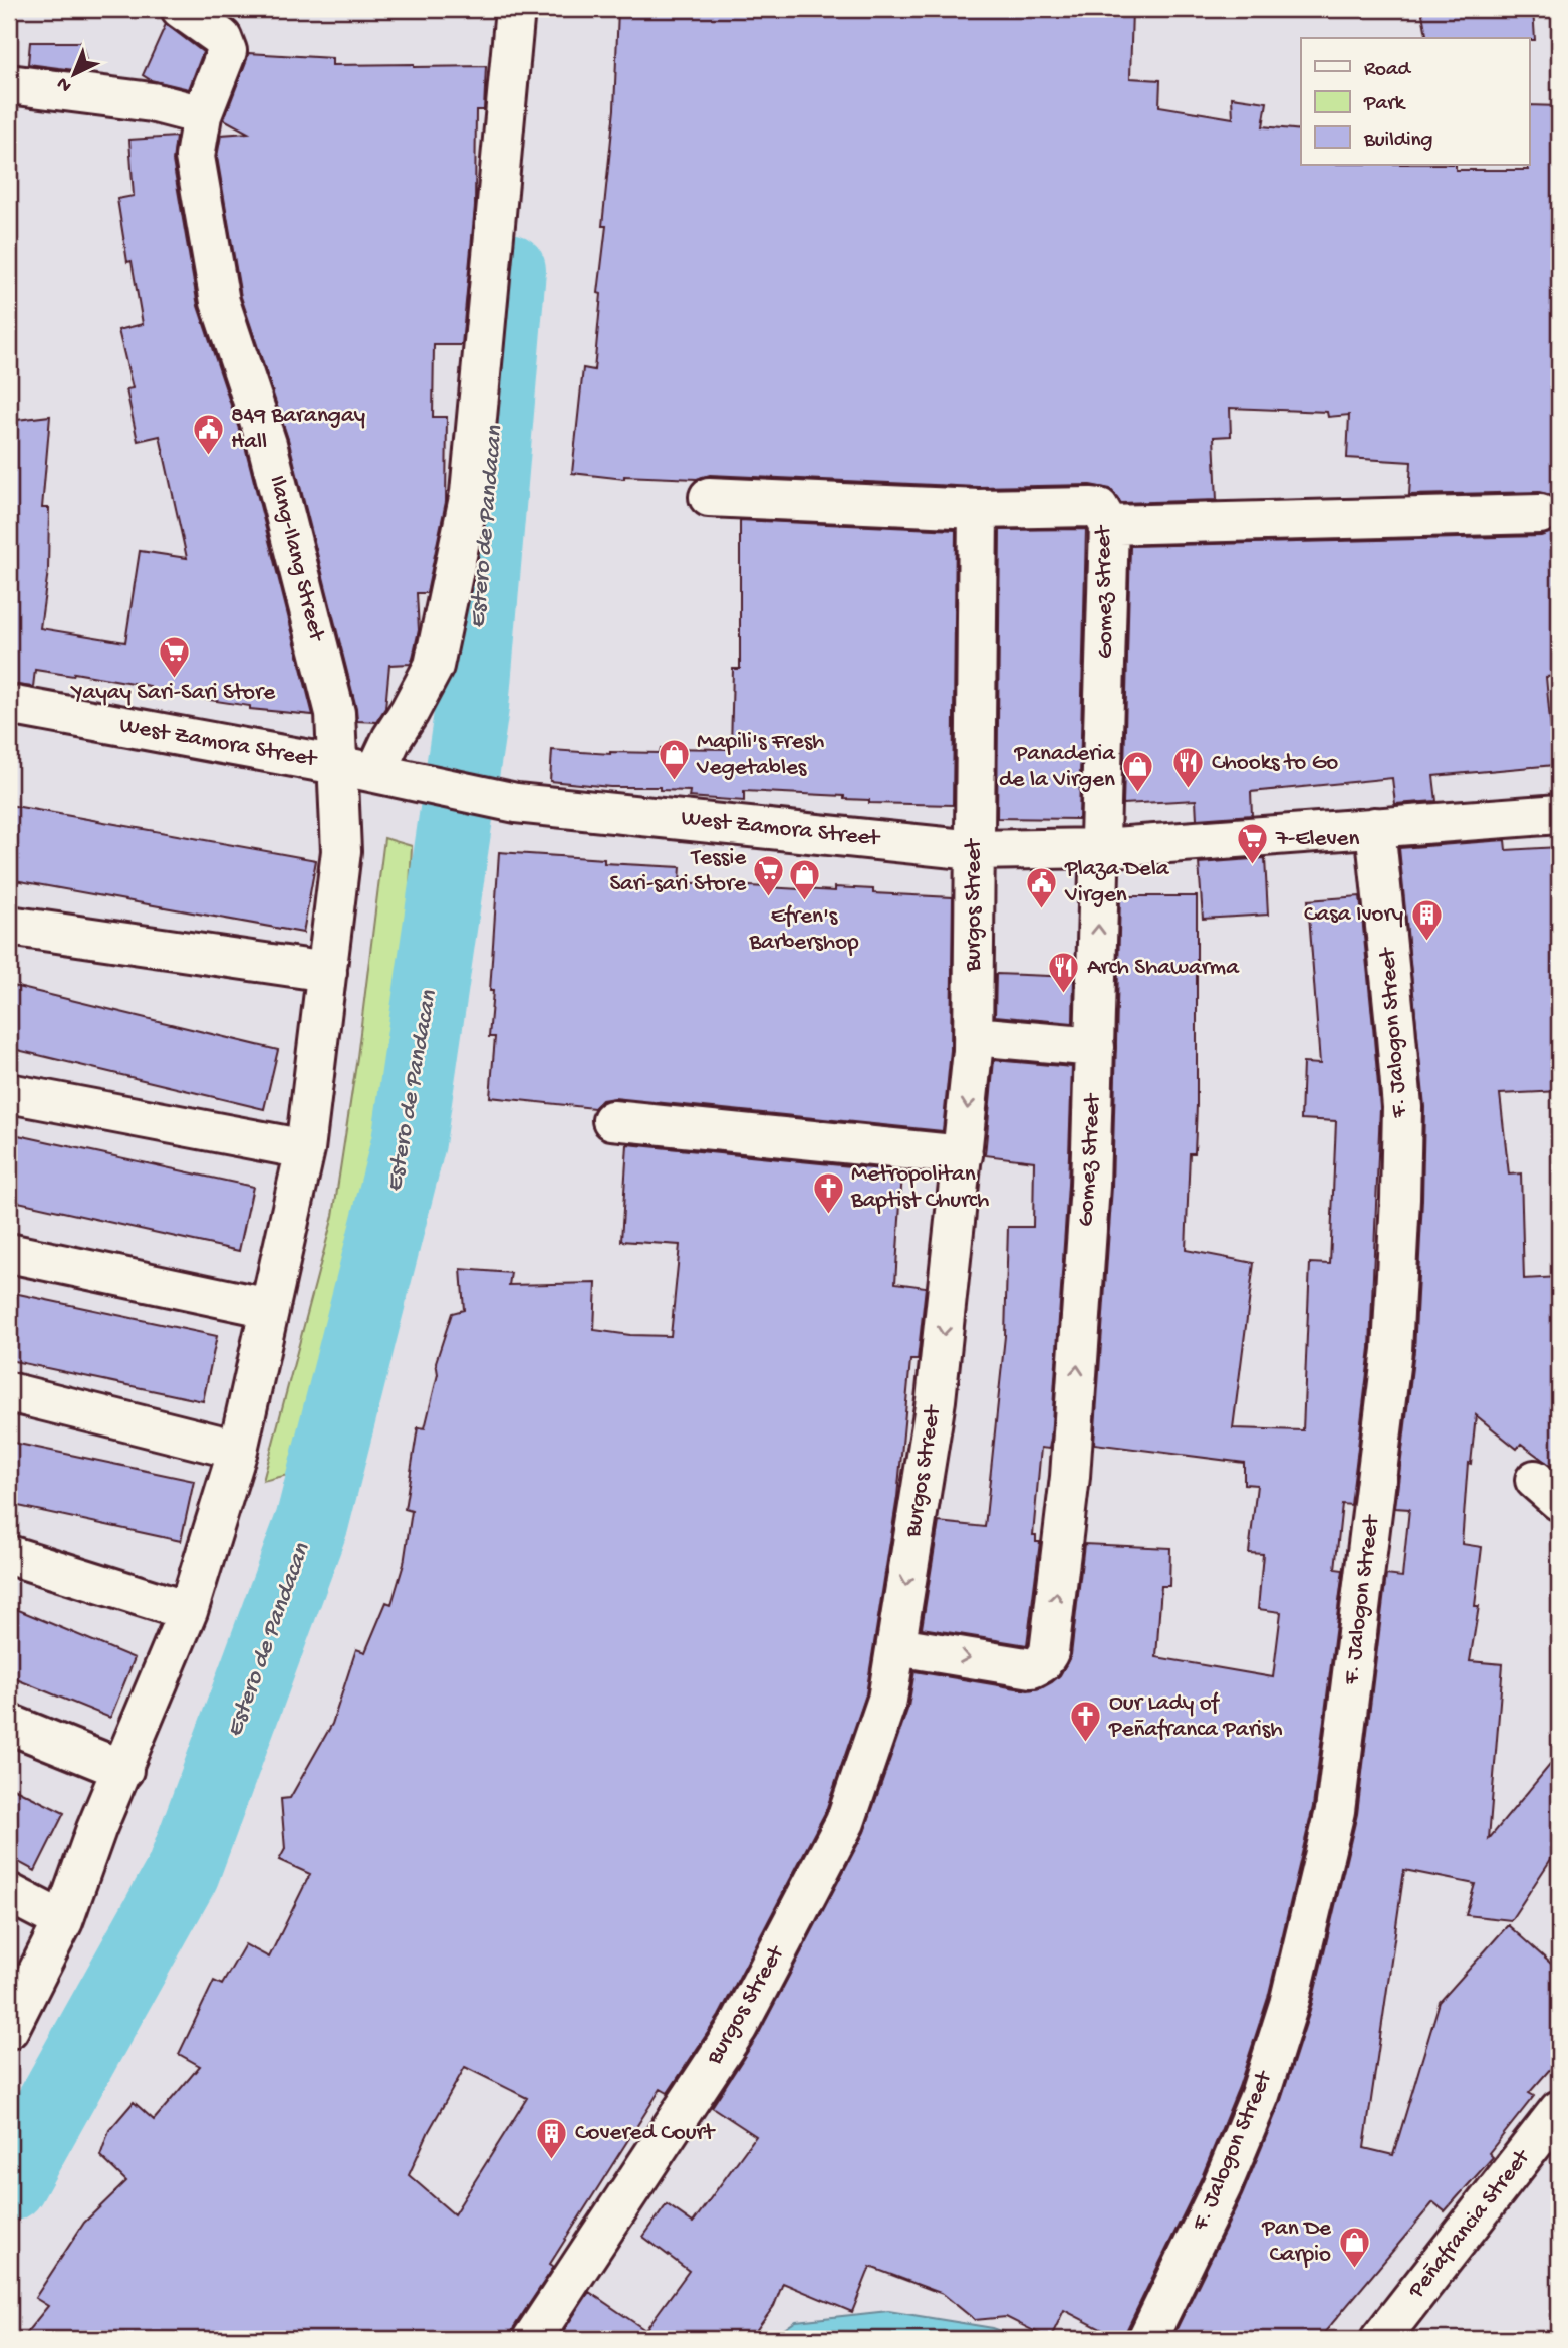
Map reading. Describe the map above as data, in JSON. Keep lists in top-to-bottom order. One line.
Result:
{"streets":{"street":["Ilang-Ilang Street","Gomez Street","West Zamora Street","Burgos Street","F. Jalogon Street","Peñafrancia Street"]},"crossings":[["Ilang-Ilang Street","West Zamora Street"],["Gomez Street","West Zamora Street"],["Gomez Street","Burgos Street"],["West Zamora Street","Burgos Street"],["West Zamora Street","F. Jalogon Street"]],"one_way":["Gomez Street"],"water":["Estero de Pandacan"],"places":{"public building":["849 Barangay Hall","Plaza Dela Virgen"],"supermarket":["Yayay Sari-Sari Store","7-Eleven","Tessie Sari-sari Store"],"shop":["Mapili's Fresh Vegetables","Panaderia de la Virgen","Efren's Barbershop","Pan De Carpio"],"restaurant":["Chooks to Go","Arch Shawarma"],"building":["Casa Ivory","Covered Court"],"church":["Metropolitan Baptist Church","Our Lady of Peñafranca Parish"]},"legend":["Road","Park","Building"],"north":"bottom left"}
